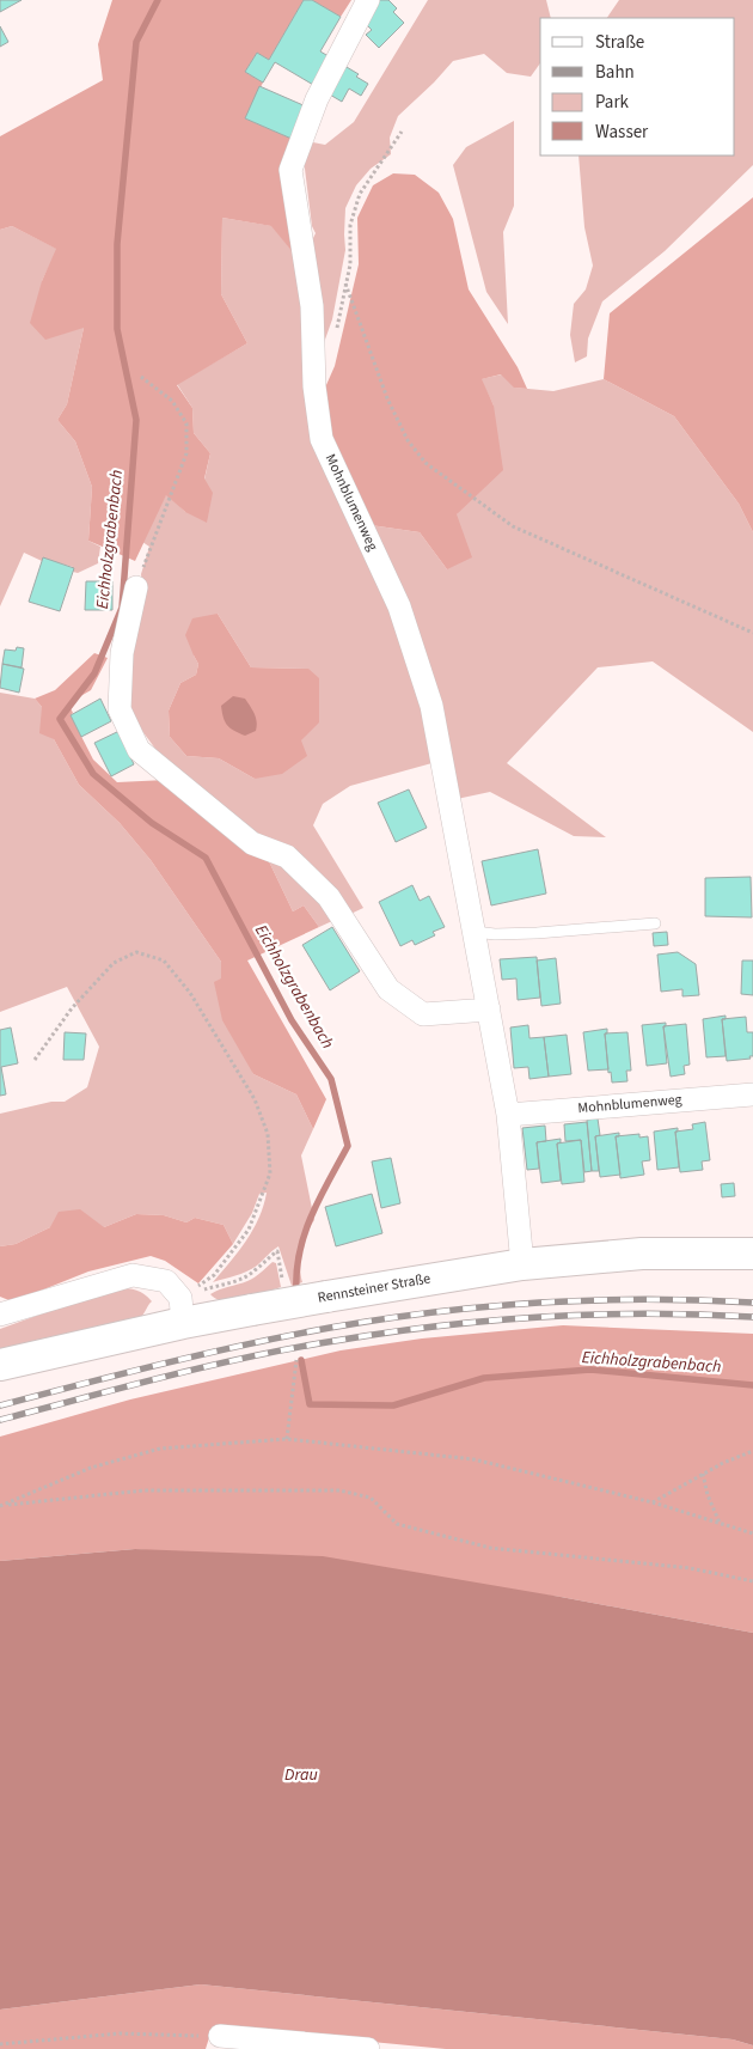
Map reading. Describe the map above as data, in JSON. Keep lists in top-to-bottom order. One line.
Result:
{"streets":{"main road":["Rennsteiner Straße"],"street":["Mohnblumenweg"]},"crossings":[["Mohnblumenweg","Rennsteiner Straße"]],"water":["Eichholzgrabenbach","Drau"],"legend":["Straße","Bahn","Park","Wasser"]}
